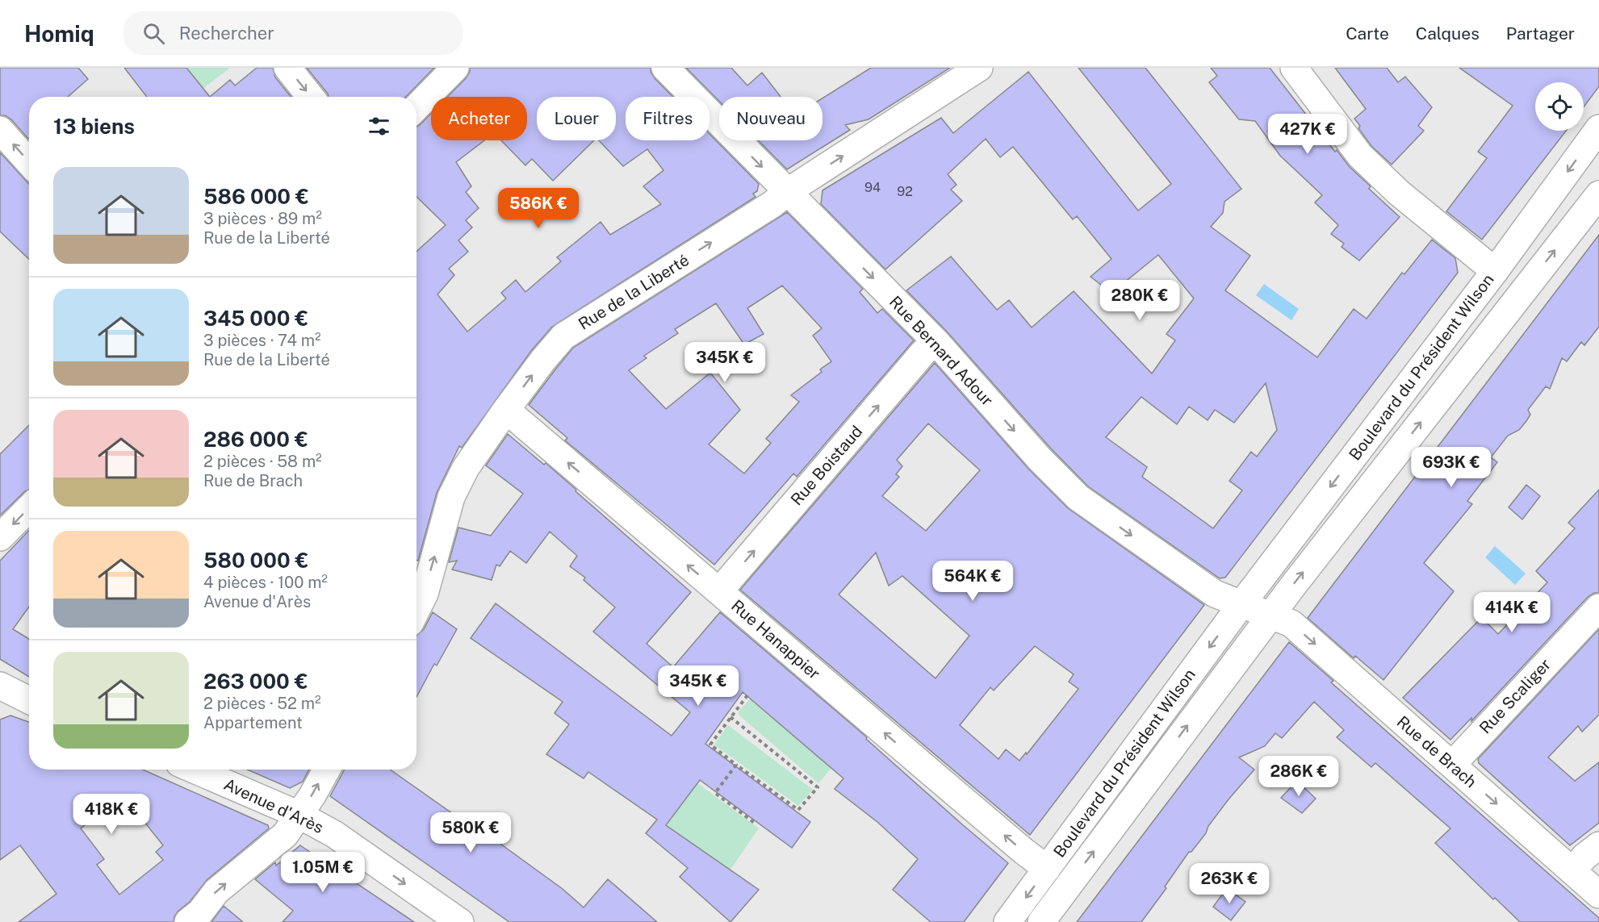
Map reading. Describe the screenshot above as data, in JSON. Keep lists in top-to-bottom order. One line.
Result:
{"streets":{"street":["Rue de la Liberté","Rue Bernard Adour","Boulevard du Président Wilson","Rue Boistaud","Rue Hanappier","Rue Scaliger","Rue de Brach","Avenue d'Arès"]},"crossings":[["Rue de la Liberté","Rue Bernard Adour"],["Rue de la Liberté","Rue Hanappier"],["Rue Bernard Adour","Boulevard du Président Wilson"],["Rue Bernard Adour","Rue Boistaud"],["Boulevard du Président Wilson","Rue Hanappier"],["Boulevard du Président Wilson","Rue de Brach"],["Rue Boistaud","Rue Hanappier"],["Rue Scaliger","Rue de Brach"]],"one_way":["Rue de la Liberté","Rue Bernard Adour","Rue Boistaud","Rue Hanappier","Rue de Brach","Avenue d'Arès"],"house_numbers":["94","92"],"page":{"header":"Homiq","search":"Rechercher","nav":["Carte","Calques","Partager"],"chip":["Acheter","Louer","Filtres","Nouveau"],"heading":"13 biens","price":["427K €","586K €","280K €","345K €","693K €","564K €","414K €","345K €","286K €","418K €","580K €","1.05M €","263K €"],"list":[{"name":"586 000 €","note":"3 pièces · 89 m² · Rue de la Liberté"},{"name":"345 000 €","note":"3 pièces · 74 m² · Rue de la Liberté"},{"name":"286 000 €","note":"2 pièces · 58 m² · Rue de Brach"},{"name":"580 000 €","note":"4 pièces · 100 m² · Avenue d'Arès"},{"name":"263 000 €","note":"2 pièces · 52 m² · Appartement"}]}}
